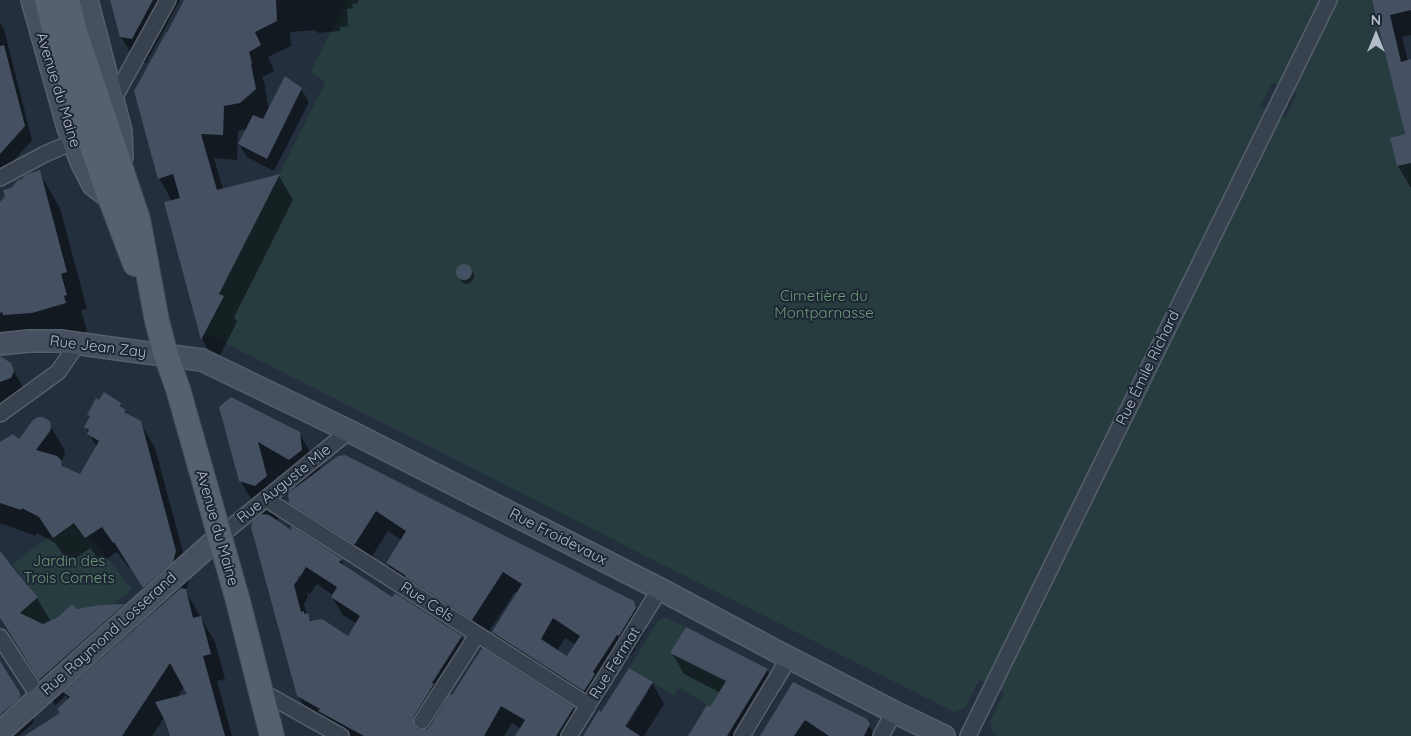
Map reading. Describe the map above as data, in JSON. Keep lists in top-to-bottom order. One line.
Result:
{"streets":{"main road":["Avenue du Maine","Rue Jean Zay","Rue Froidevaux","Rue Raymond Losserand"],"street":["Rue Émile Richard","Rue Auguste Mie","Rue Cels","Rue Fermat"]},"crossings":[["Avenue du Maine","Rue Jean Zay"],["Avenue du Maine","Rue Auguste Mie"],["Avenue du Maine","Rue Froidevaux"],["Avenue du Maine","Rue Raymond Losserand"],["Rue Jean Zay","Rue Froidevaux"],["Rue Auguste Mie","Rue Froidevaux"],["Rue Auguste Mie","Rue Cels"],["Rue Auguste Mie","Rue Raymond Losserand"],["Rue Froidevaux","Rue Fermat"],["Rue Cels","Rue Fermat"]],"parks":["Cimetière du Montparnasse","Jardin des Trois Cornets"],"north":"top"}
